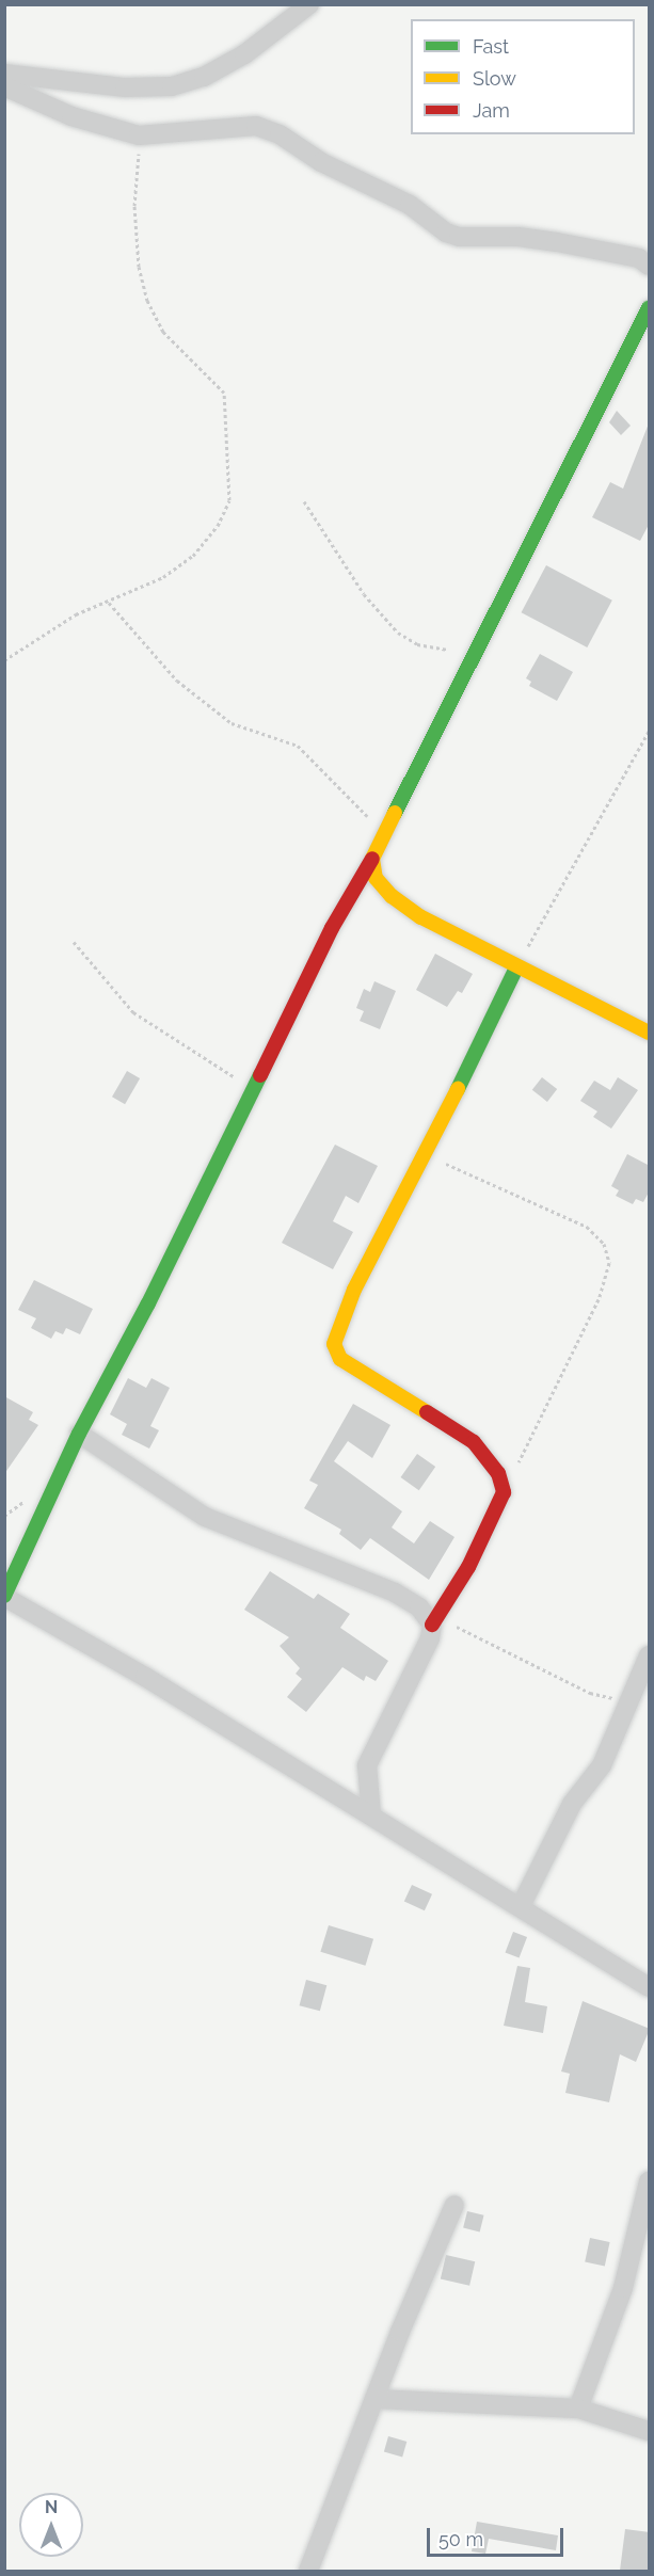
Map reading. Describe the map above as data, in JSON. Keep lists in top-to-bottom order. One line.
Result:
{"legend":["Fast","Slow","Jam"],"scale_bar":"50 m","north":"top"}
